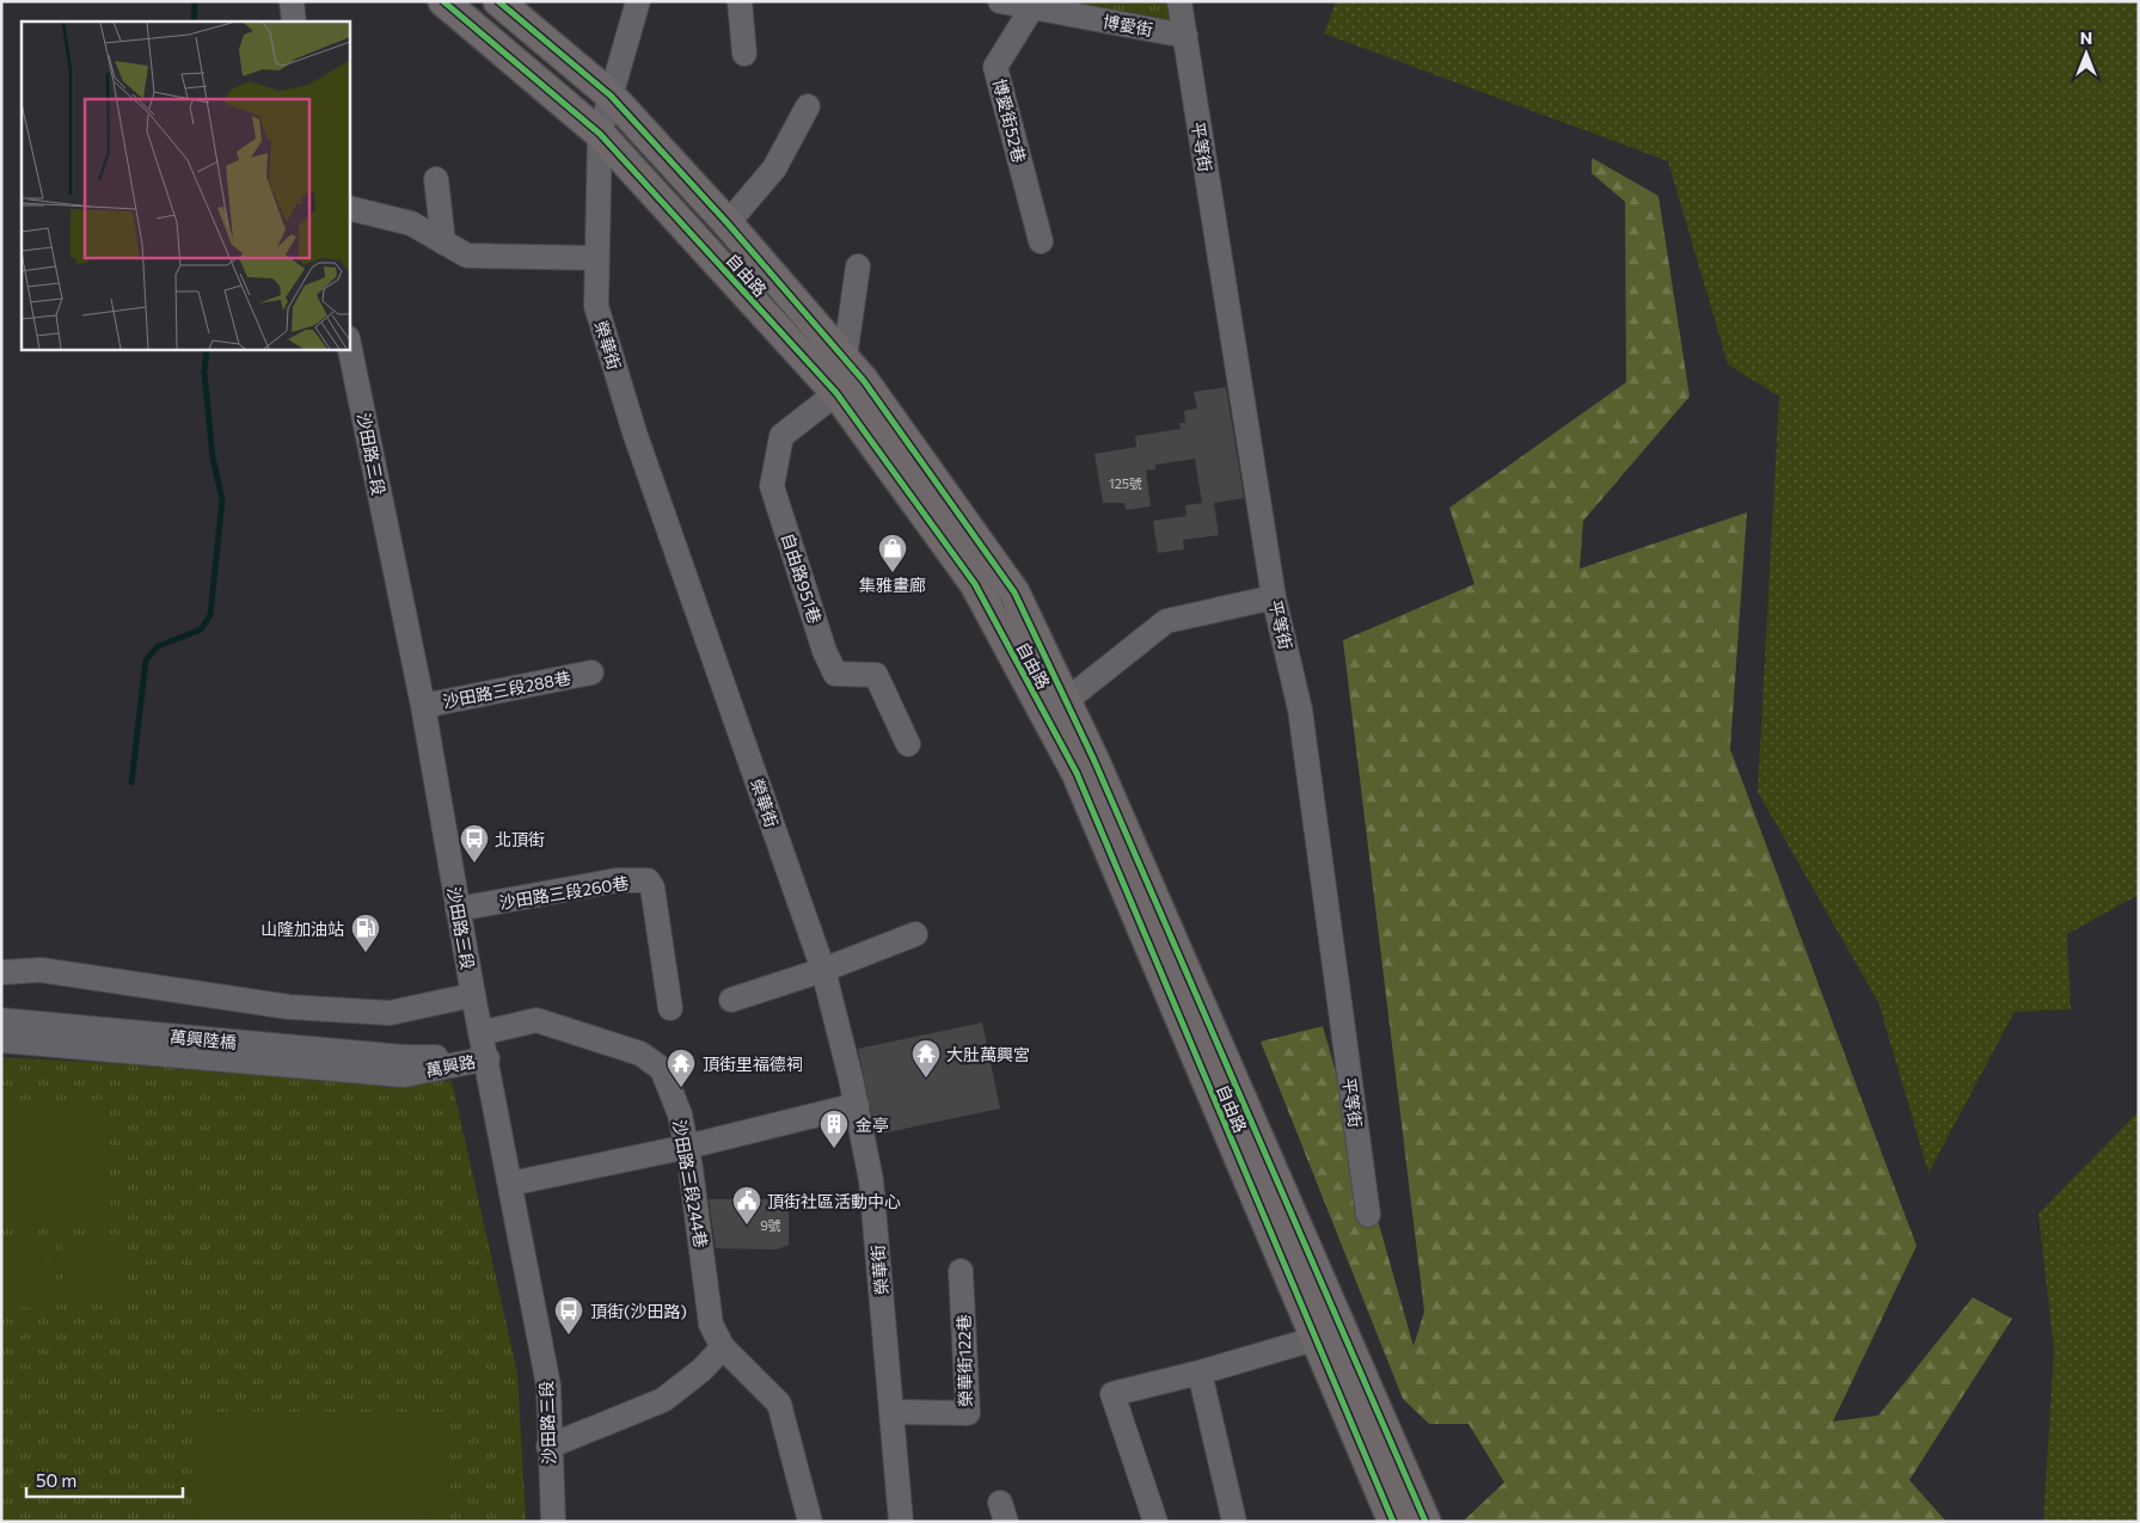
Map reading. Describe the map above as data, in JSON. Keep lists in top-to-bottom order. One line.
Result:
{"streets":{"main road":["自由路"],"street":["博愛街","博愛街52巷","平等街","榮華街","沙田路三段","自由路951巷","沙田路三段288巷","沙田路三段260巷","萬興陸橋","萬興路","沙田路三段244巷","榮華街122巷"]},"crossings":[["博愛街","博愛街52巷"],["博愛街","平等街"],["自由路","榮華街"],["自由路","自由路951巷"],["榮華街","榮華街122巷"],["沙田路三段","沙田路三段288巷"],["沙田路三段","沙田路三段260巷"],["沙田路三段","萬興路"],["沙田路三段","沙田路三段244巷"],["萬興陸橋","萬興路"]],"places":{"shop":["集雅畫廊"],"bus stop":["北頂街","頂街(沙田路)"],"fuel station":["山隆加油站"],"temple":["大肚萬興宮","頂街里福德祠"],"building":["金亭"],"public building":["頂街社區活動中心"]},"house_numbers":["125號","9號"],"scale_bar":"50 m","north":"top"}
